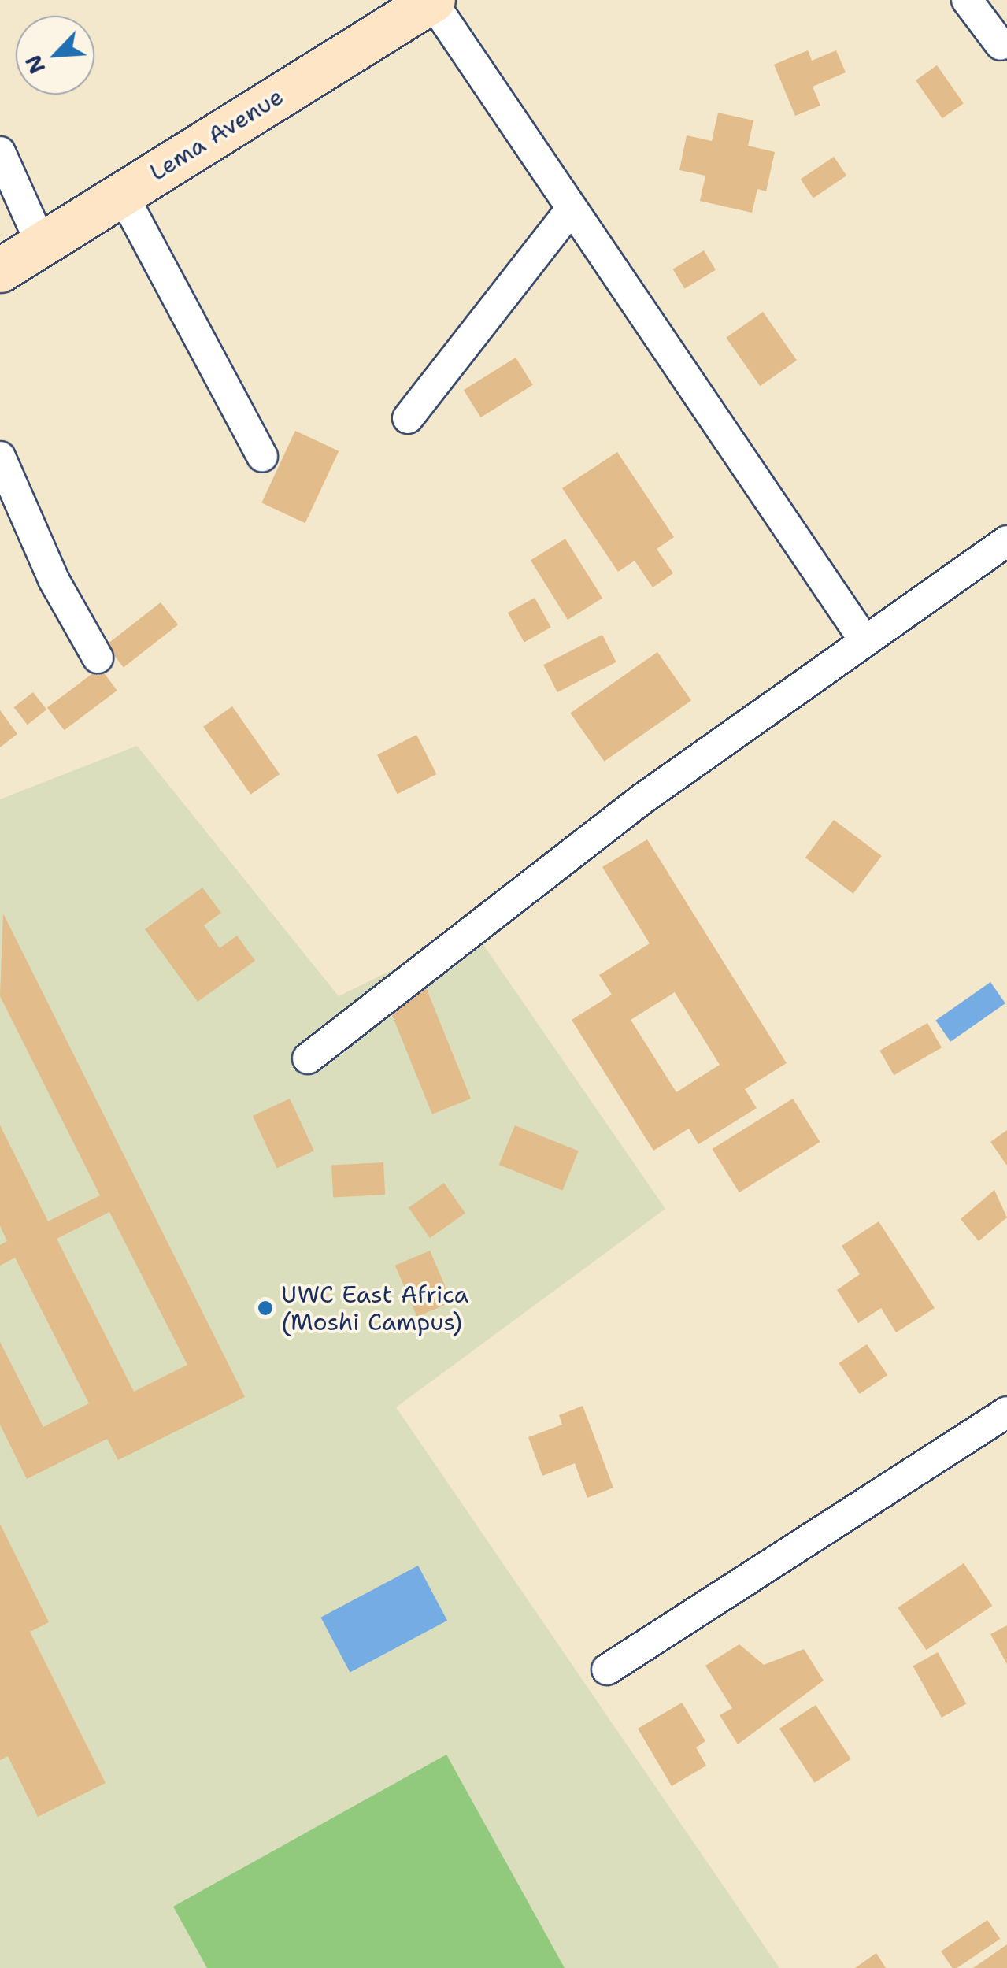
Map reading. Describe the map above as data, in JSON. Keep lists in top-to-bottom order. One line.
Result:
{"streets":{"main road":["Lema Avenue"]},"places":["UWC East Africa (Moshi Campus)"],"north":"bottom left"}
